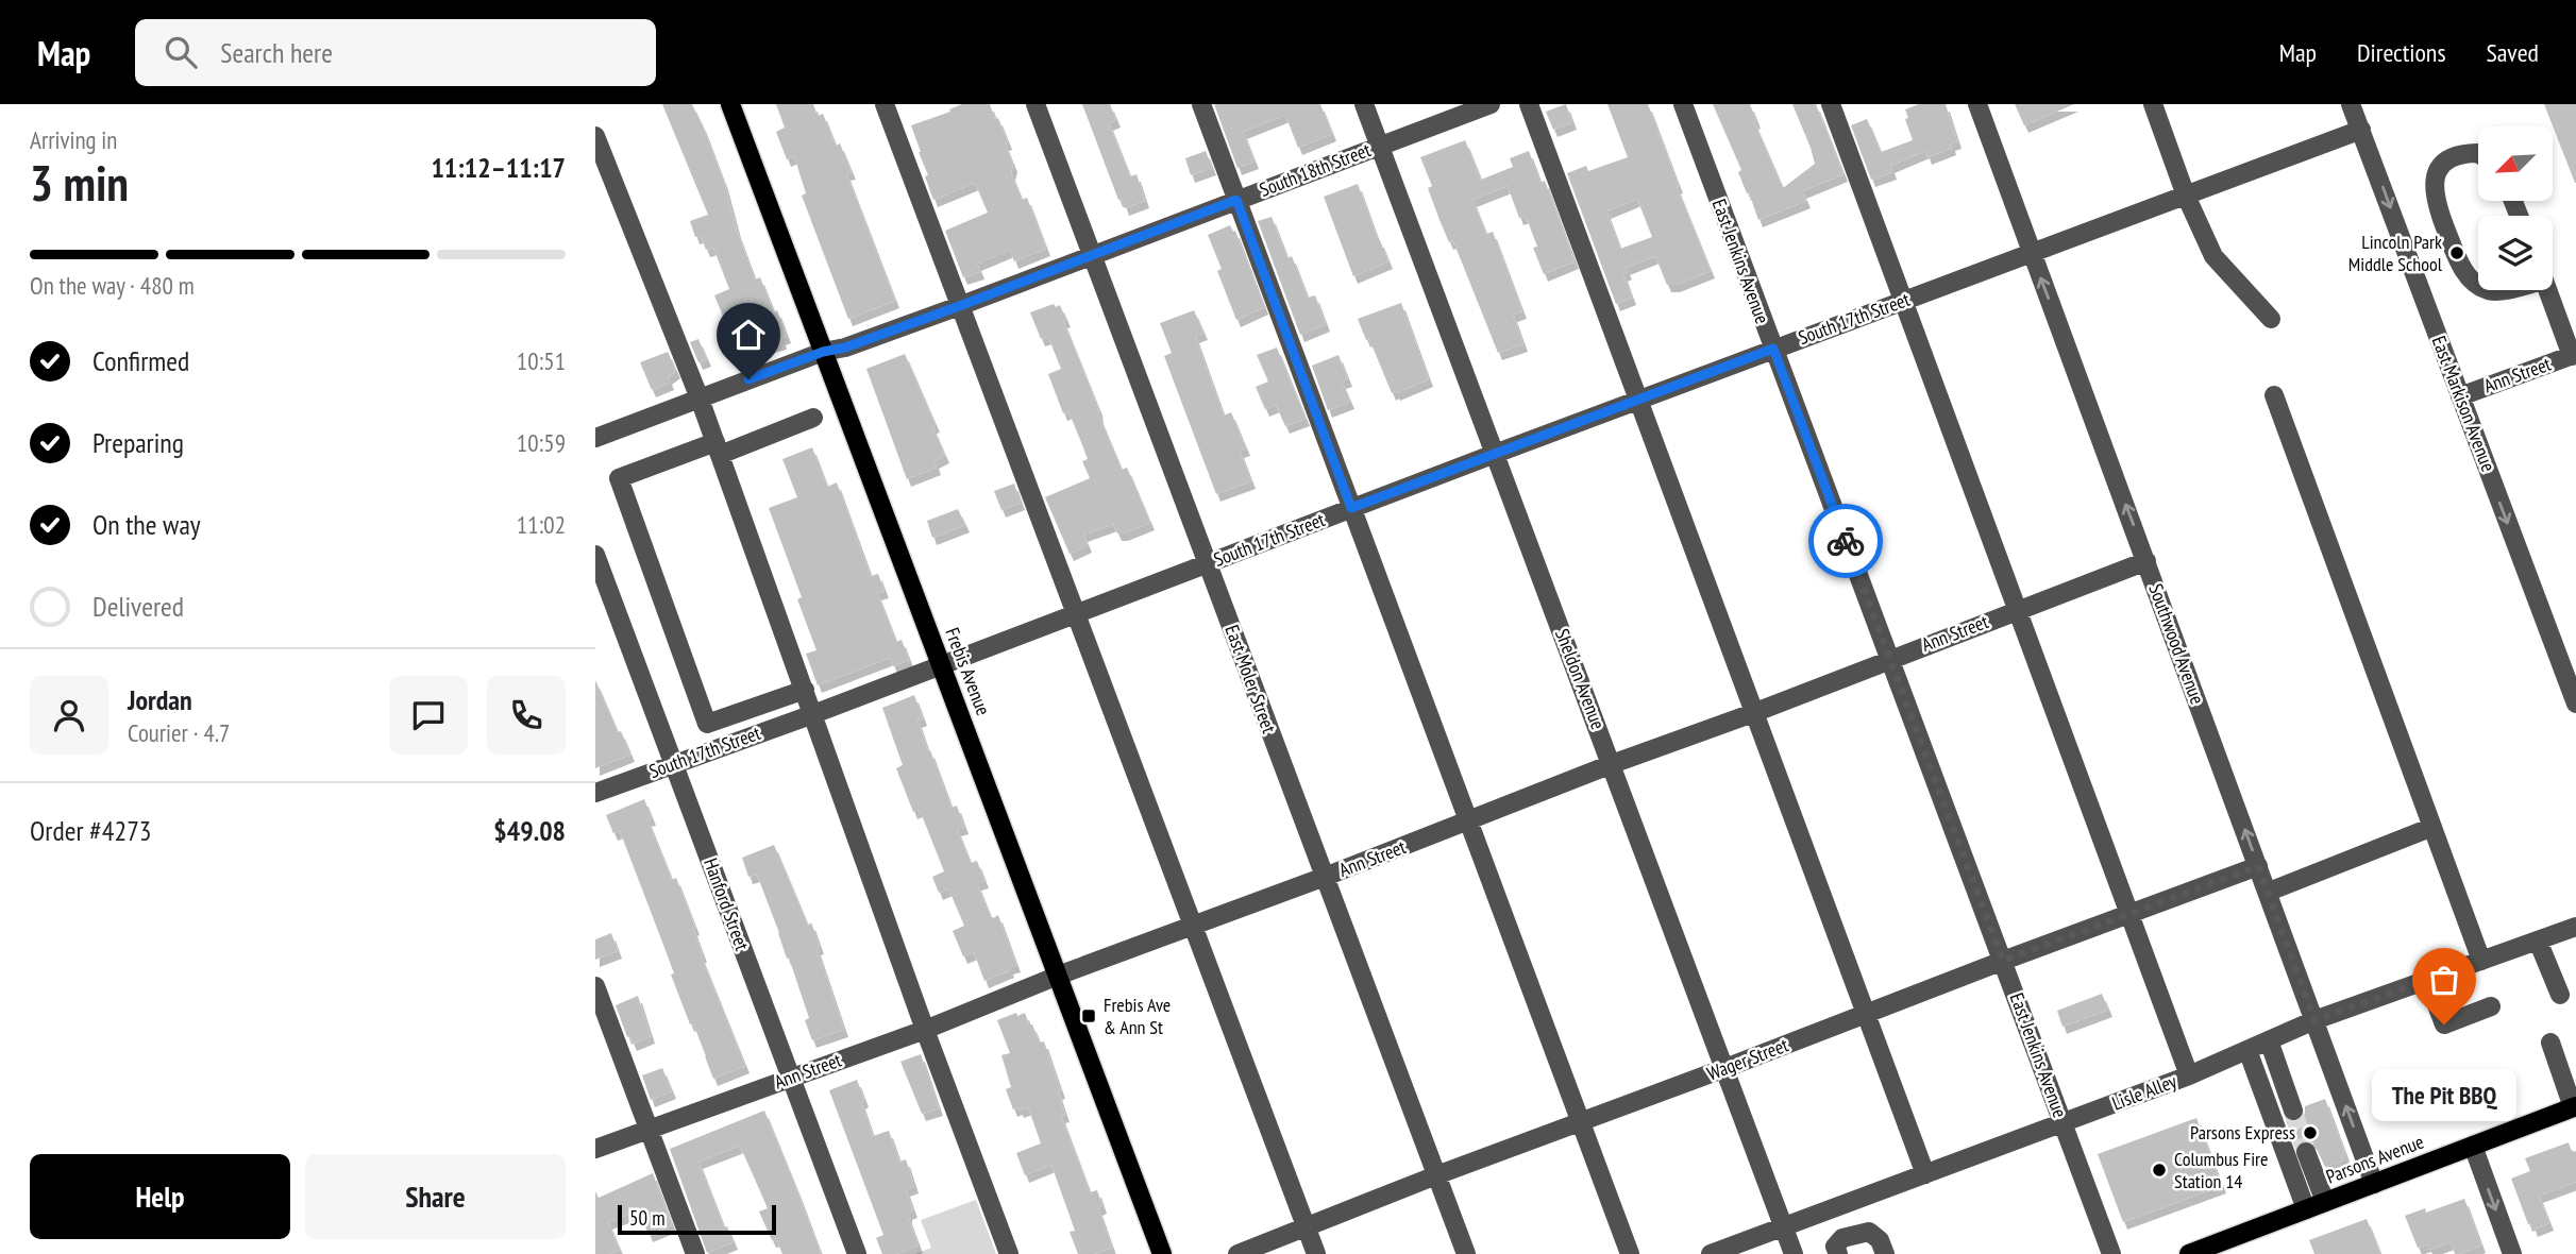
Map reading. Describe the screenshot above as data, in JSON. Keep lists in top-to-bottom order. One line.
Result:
{"streets":{"main road":["Frebis Avenue","Parsons Avenue"],"street":["South 18th Street","East Jenkins Avenue","South 17th Street","Ann Street","East Markison Avenue","Southwood Avenue","East Moler Street","Sheldon Avenue","Hanford Street","Wager Street","Lisle Alley"]},"crossings":[["South 18th Street","Frebis Avenue"],["South 18th Street","East Moler Street"],["South 18th Street","Sheldon Avenue"],["East Jenkins Avenue","South 17th Street"],["East Jenkins Avenue","Ann Street"],["East Jenkins Avenue","Wager Street"],["East Jenkins Avenue","Lisle Alley"],["South 17th Street","East Markison Avenue"],["South 17th Street","Southwood Avenue"],["South 17th Street","Frebis Avenue"],["South 17th Street","East Moler Street"],["South 17th Street","Sheldon Avenue"],["South 17th Street","Hanford Street"],["Ann Street","East Markison Avenue"],["Ann Street","Southwood Avenue"],["Ann Street","Frebis Avenue"],["Ann Street","East Moler Street"],["Ann Street","Sheldon Avenue"],["Ann Street","Hanford Street"],["Southwood Avenue","Wager Street"],["Southwood Avenue","Lisle Alley"],["Southwood Avenue","Parsons Avenue"],["East Moler Street","Wager Street"],["Sheldon Avenue","Wager Street"],["Sheldon Avenue","Lisle Alley"]],"one_way":["East Markison Avenue"],"places":{"other":["Lincoln Park Middle School","The Pit BBQ","Parsons Express","Columbus Fire Station 14"],"transit":["Frebis Ave & Ann St"]},"scale_bar":"50 m","north":"bottom left","page":{"header":"Map","search":"Search here","nav":["Map","Directions","Saved"],"heading":["3 min","Arriving in","11:12–11:17"],"panel":["Jordan","Courier · 4.7","Order #4273","$49.08"],"bar":"On the way · 480 m","list":[["Confirmed","10:51"],["Preparing","10:59"],["On the way","11:02"],"Delivered"],"bubble":"The Pit BBQ","buttons":["Help","Share"],"scale":"50 m"}}
